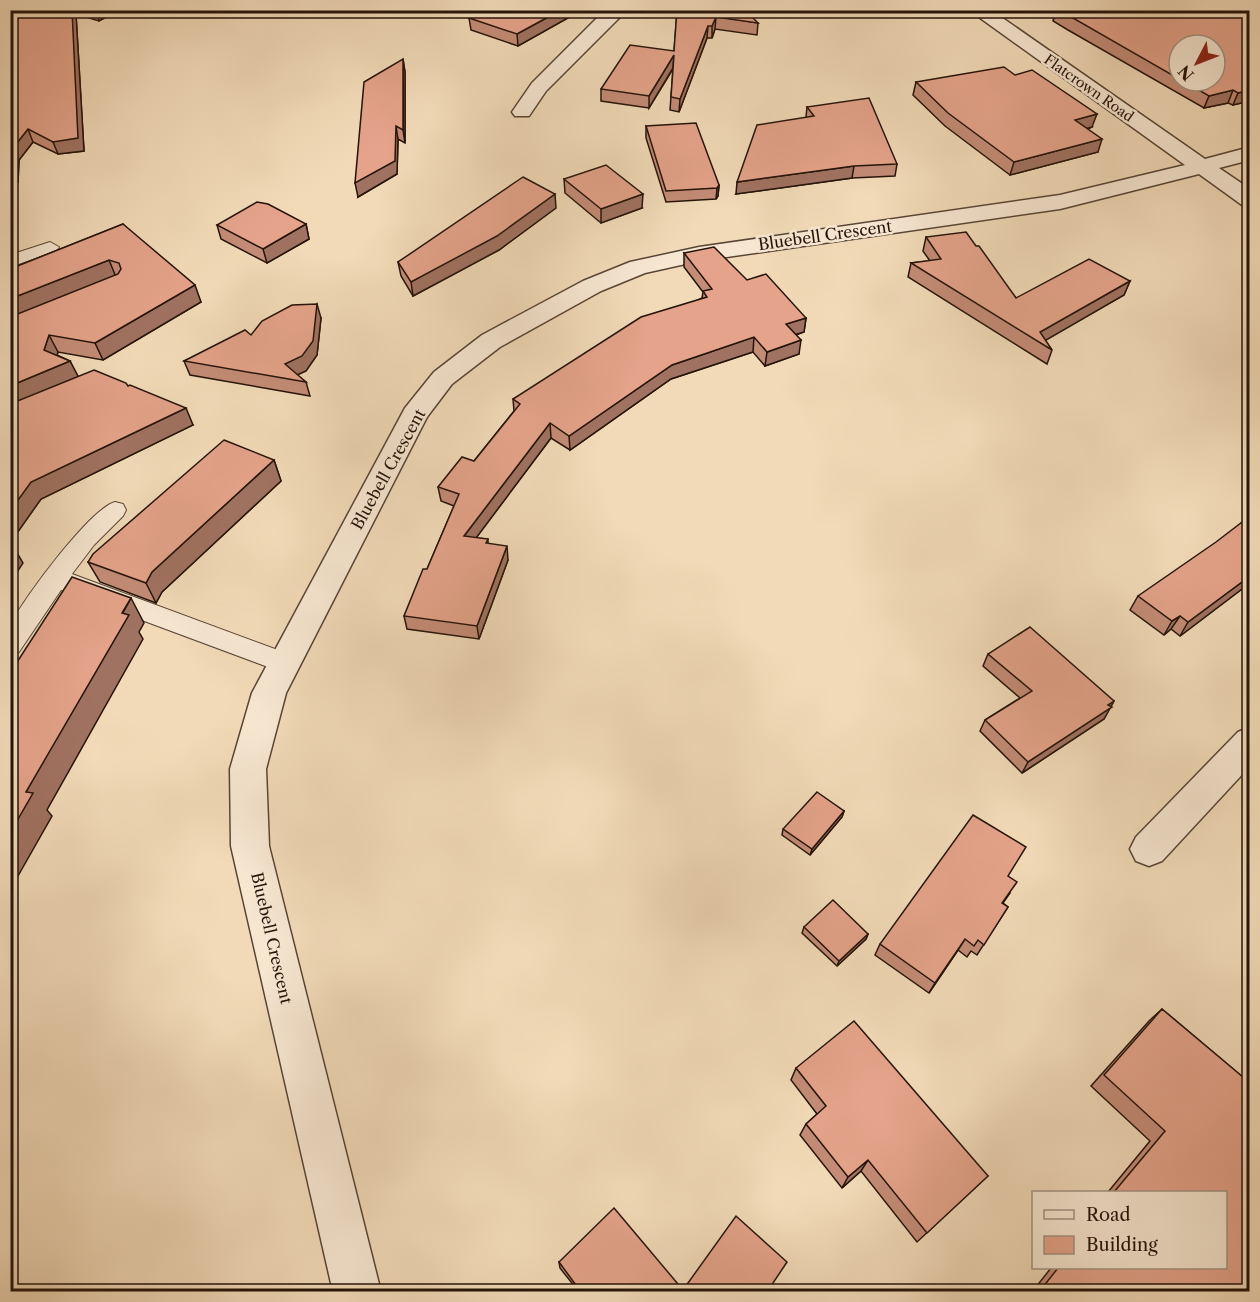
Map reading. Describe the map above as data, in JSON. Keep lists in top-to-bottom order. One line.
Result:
{"streets":{"street":["Flatcrown Road","Bluebell Crescent"]},"crossings":[["Flatcrown Road","Bluebell Crescent"]],"legend":["Road","Building"],"north":"bottom left"}
